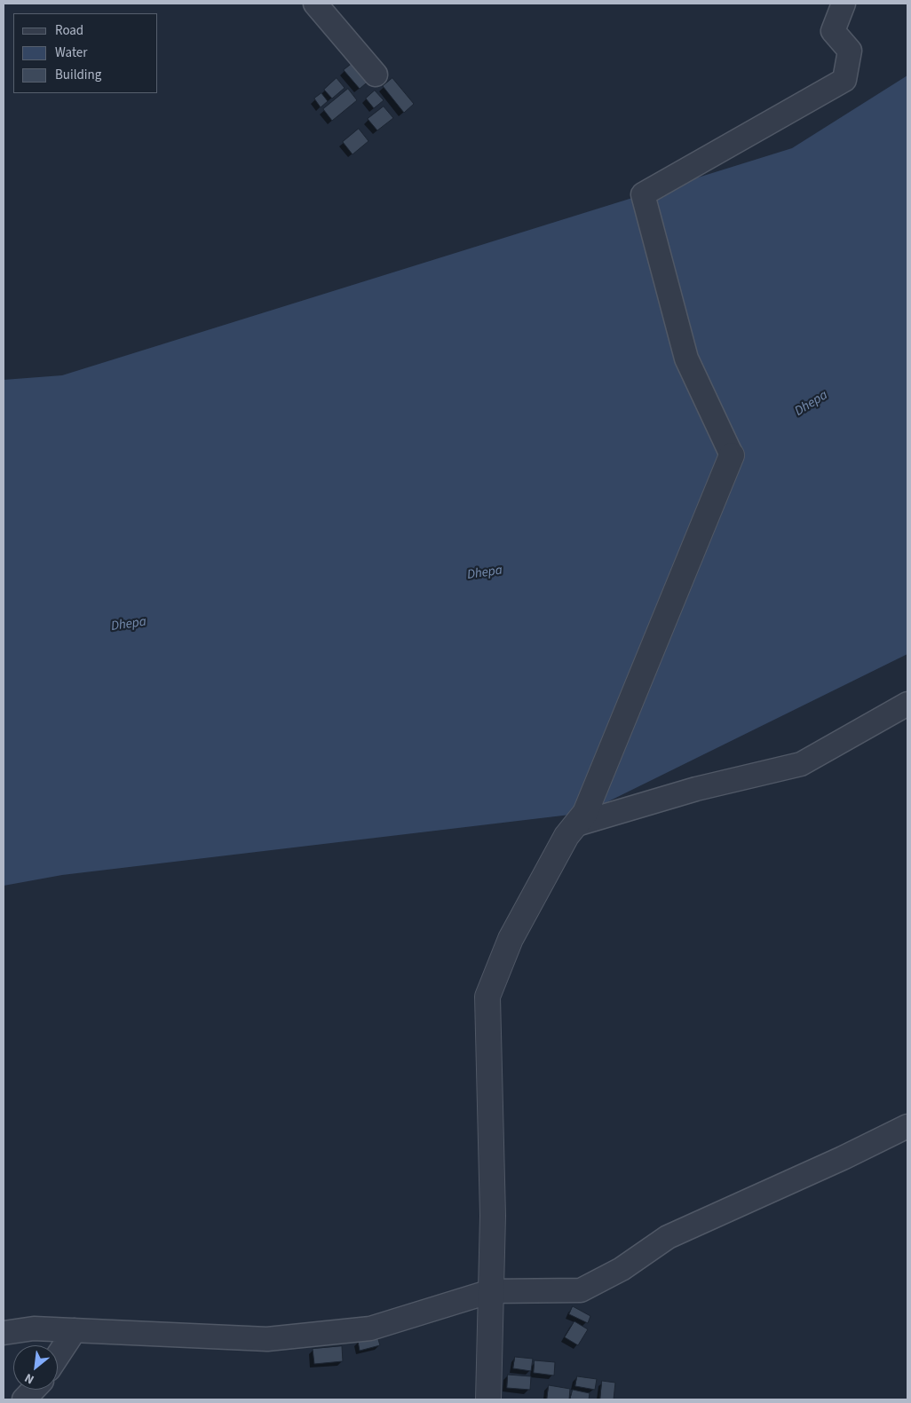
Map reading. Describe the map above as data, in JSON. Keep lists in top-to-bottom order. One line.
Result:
{"water":["Dhepa"],"legend":["Road","Water","Building"],"north":"bottom left"}
